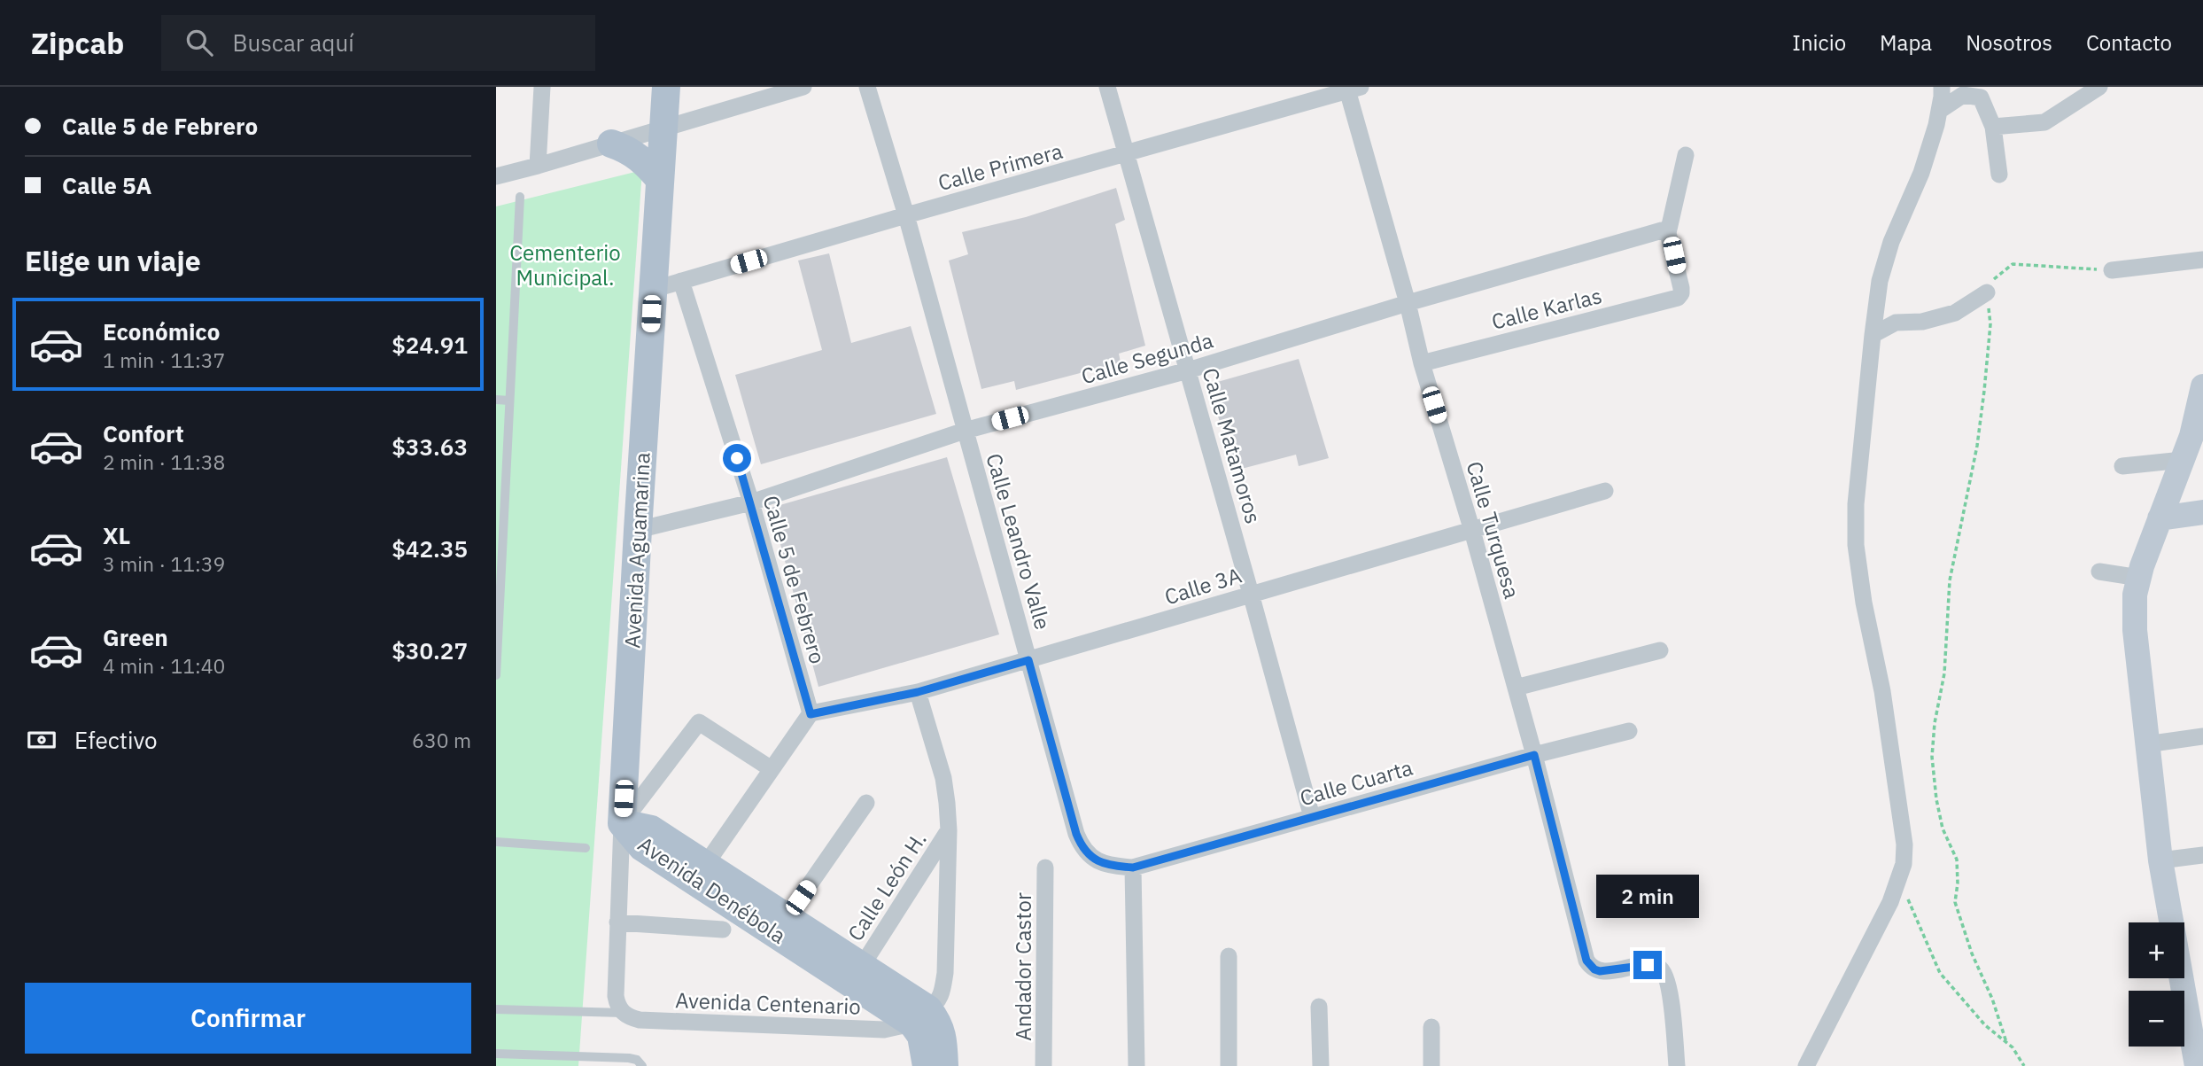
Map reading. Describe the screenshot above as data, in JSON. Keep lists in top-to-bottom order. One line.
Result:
{"streets":{"main road":["Avenida Aguamarina","Avenida Denébola"],"street":["Calle Primera","Calle Karlas","Calle Segunda","Calle Matamoros","Calle Turquesa","Calle Leandro Valle","Calle 5 de Febrero","Calle 3A","Calle Cuarta","Calle León H.","Andador Castor","Avenida Centenario"]},"crossings":[["Calle Primera","Calle Matamoros"],["Calle Primera","Calle Turquesa"],["Calle Primera","Calle Leandro Valle"],["Calle Primera","Avenida Aguamarina"],["Calle Primera","Calle 5 de Febrero"],["Calle Karlas","Calle Segunda"],["Calle Karlas","Calle Turquesa"],["Calle Segunda","Calle Matamoros"],["Calle Segunda","Calle Turquesa"],["Calle Segunda","Calle Leandro Valle"],["Calle Segunda","Avenida Aguamarina"],["Calle Segunda","Calle 5 de Febrero"],["Calle Matamoros","Calle 3A"],["Calle Matamoros","Calle Cuarta"],["Calle Turquesa","Calle 3A"],["Calle Turquesa","Calle Cuarta"],["Calle Leandro Valle","Calle 3A"],["Calle Leandro Valle","Calle Cuarta"],["Avenida Aguamarina","Avenida Denébola"],["Avenida Aguamarina","Avenida Centenario"],["Calle 5 de Febrero","Calle 3A"],["Calle León H.","Avenida Denébola"],["Avenida Denébola","Avenida Centenario"]],"parks":["Cementerio Municipal."],"page":{"header":"Zipcab","search":"Buscar aquí","nav":["Inicio","Mapa","Nosotros","Contacto"],"banner":["Calle 5 de Febrero","Calle 5A"],"heading":"Elige un viaje","list":[{"name":"Económico","note":"1 min · 11:37","value":"$24.91"},{"name":"Confort","note":"2 min · 11:38","value":"$33.63"},{"name":"XL","note":"3 min · 11:39","value":"$42.35"},{"name":"Green","note":"4 min · 11:40","value":"$30.27"}],"pay":["Efectivo","630 m"],"bubble":"2 min","map_buttons":["+","−"],"buttons":"Confirmar"}}
